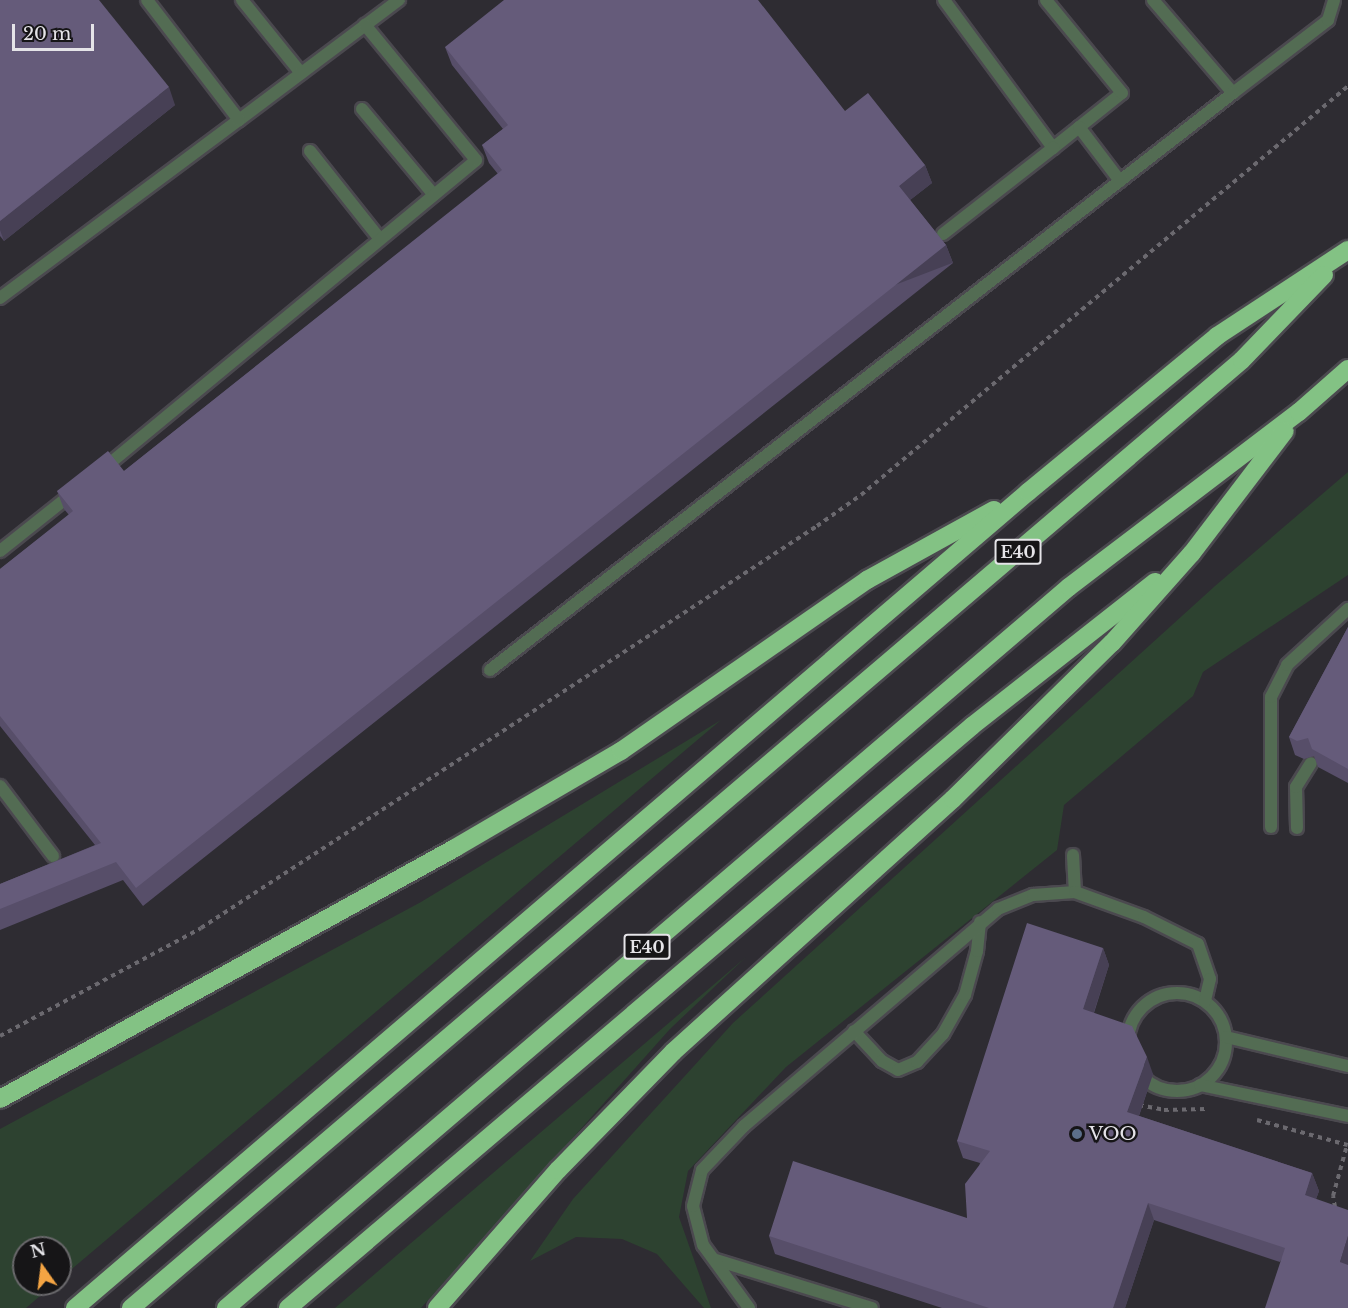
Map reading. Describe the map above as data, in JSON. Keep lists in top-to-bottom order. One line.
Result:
{"streets":{"highway":["E40"]},"places":["VOO"],"scale_bar":"20 m","north":"top"}
